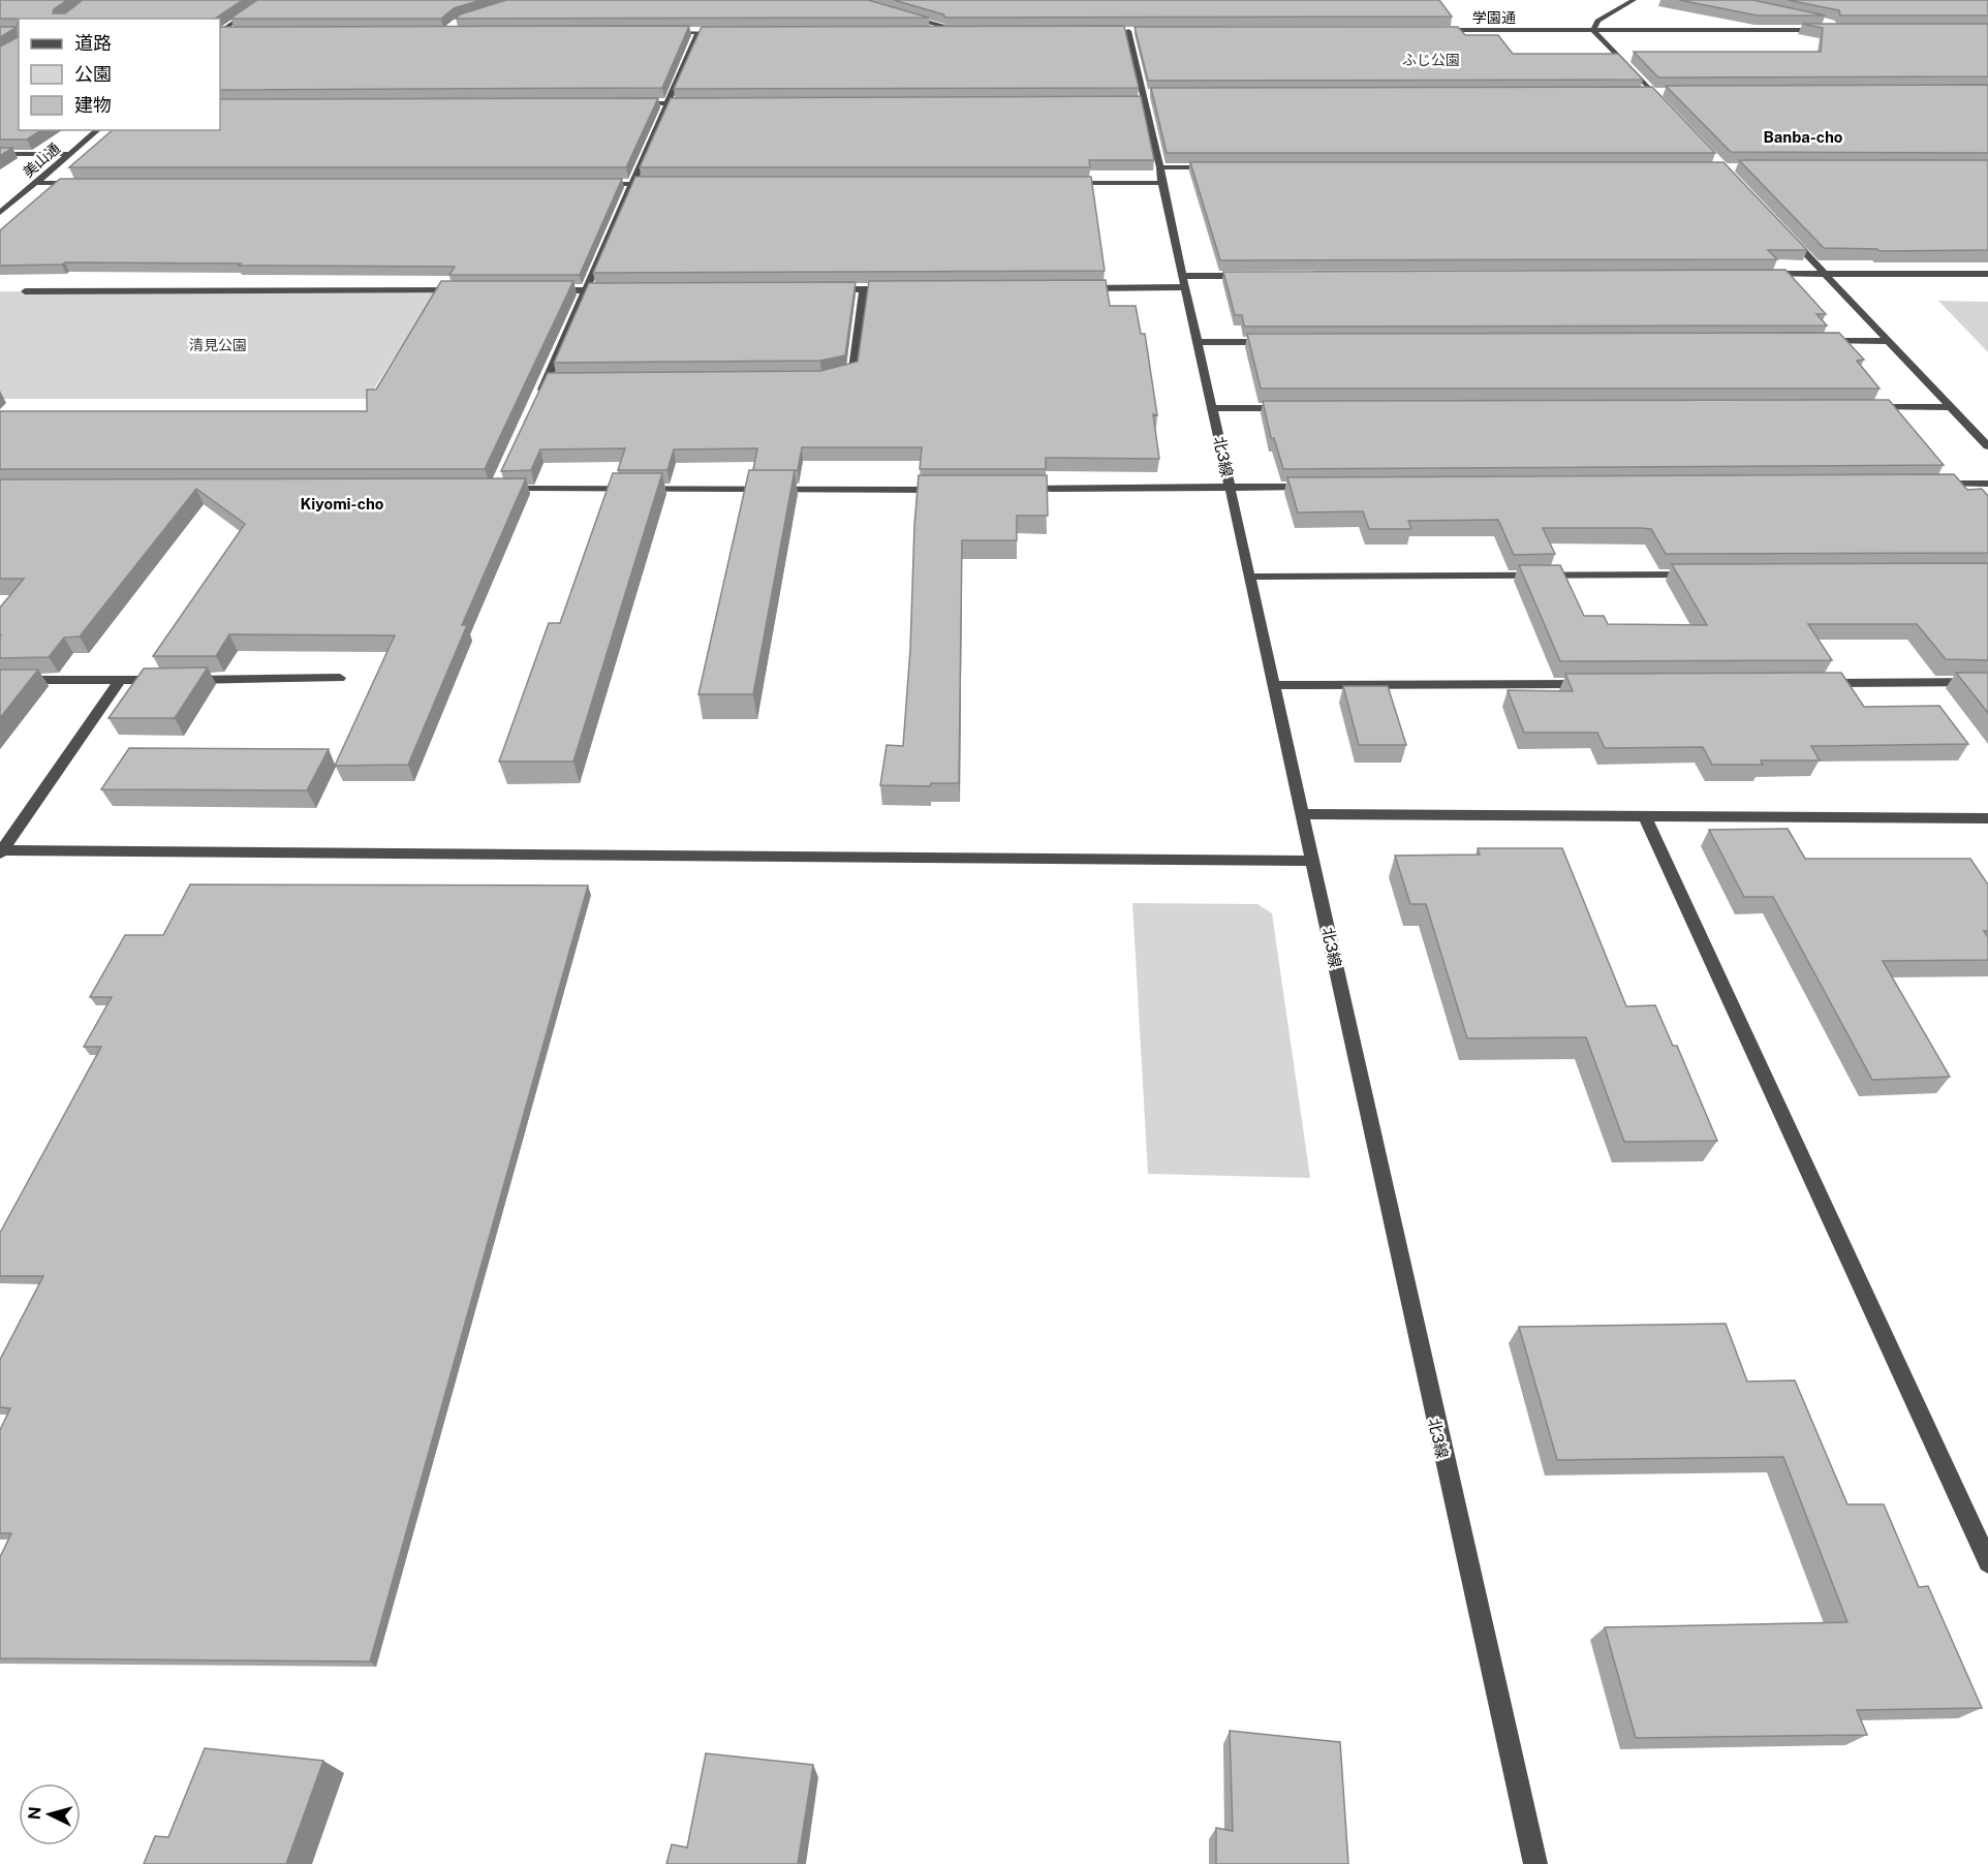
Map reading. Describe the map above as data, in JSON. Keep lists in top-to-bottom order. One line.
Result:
{"streets":{"street":["学園通","美山通","北3線"]},"districts":["Banba-cho","Kiyomi-cho"],"parks":["ふじ公園","清見公園"],"legend":["道路","公園","建物"],"north":"left"}
